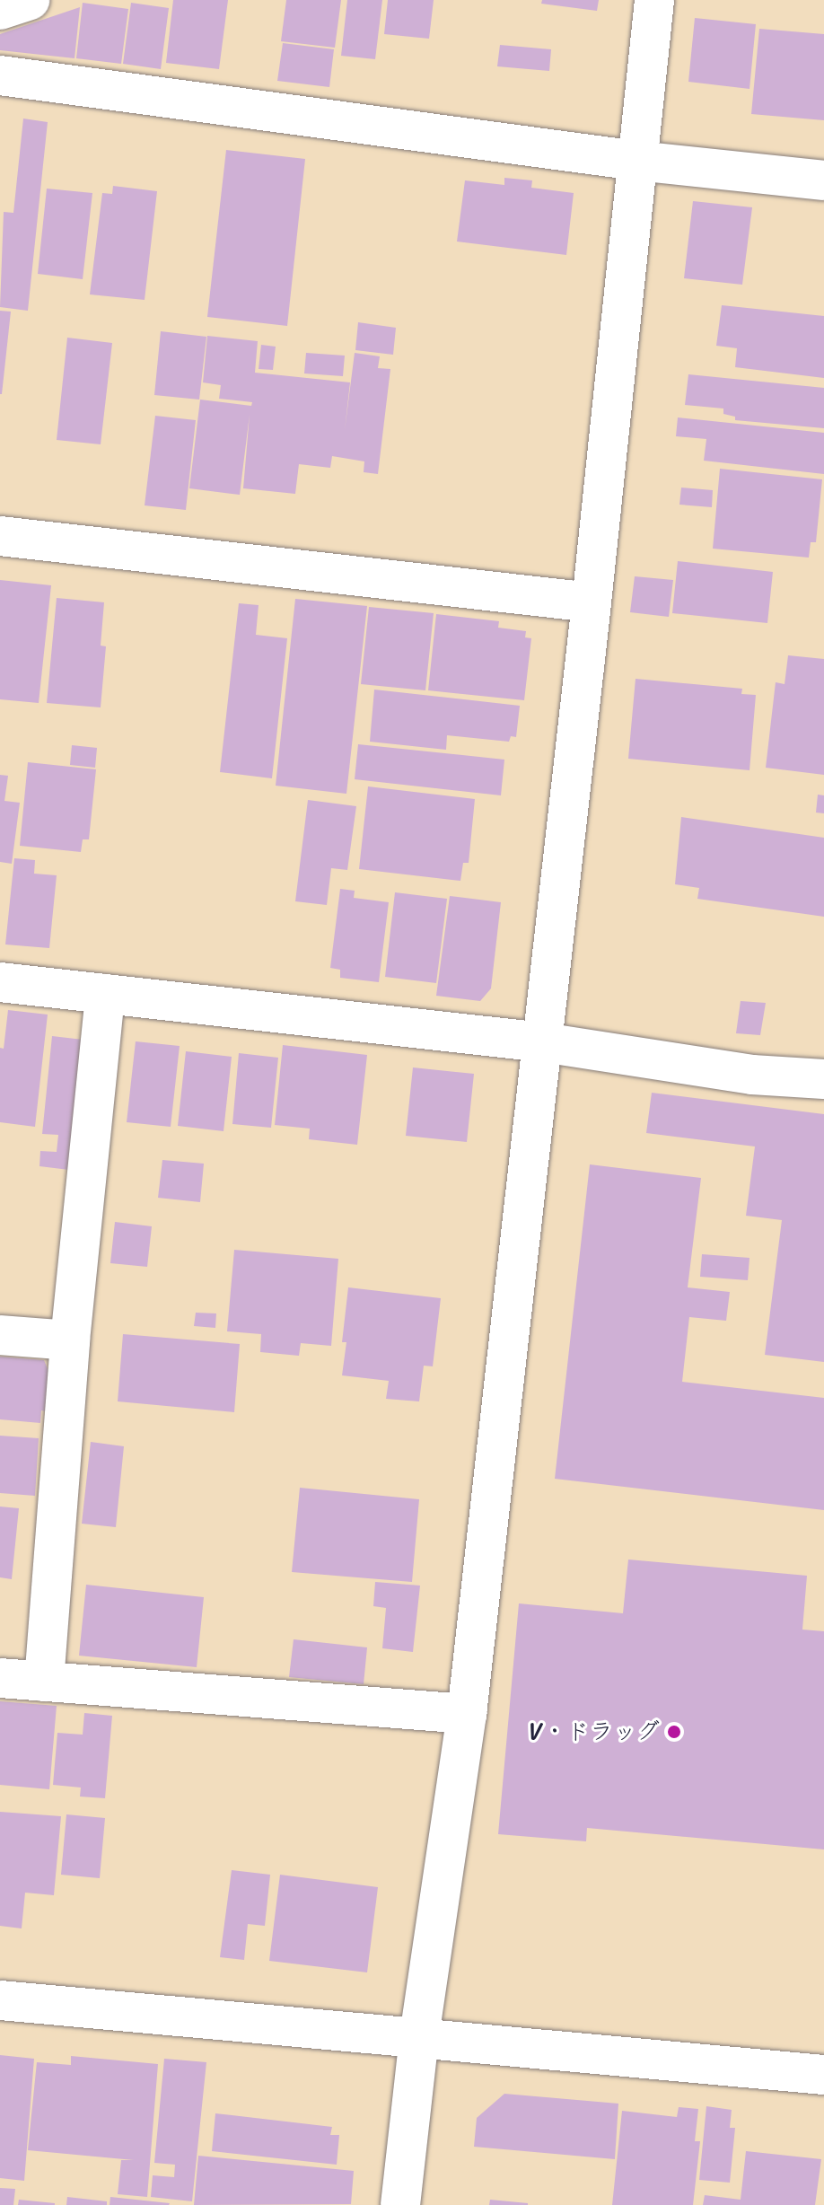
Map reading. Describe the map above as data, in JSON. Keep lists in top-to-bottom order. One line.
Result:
{"places":["V・ドラッグ"]}
